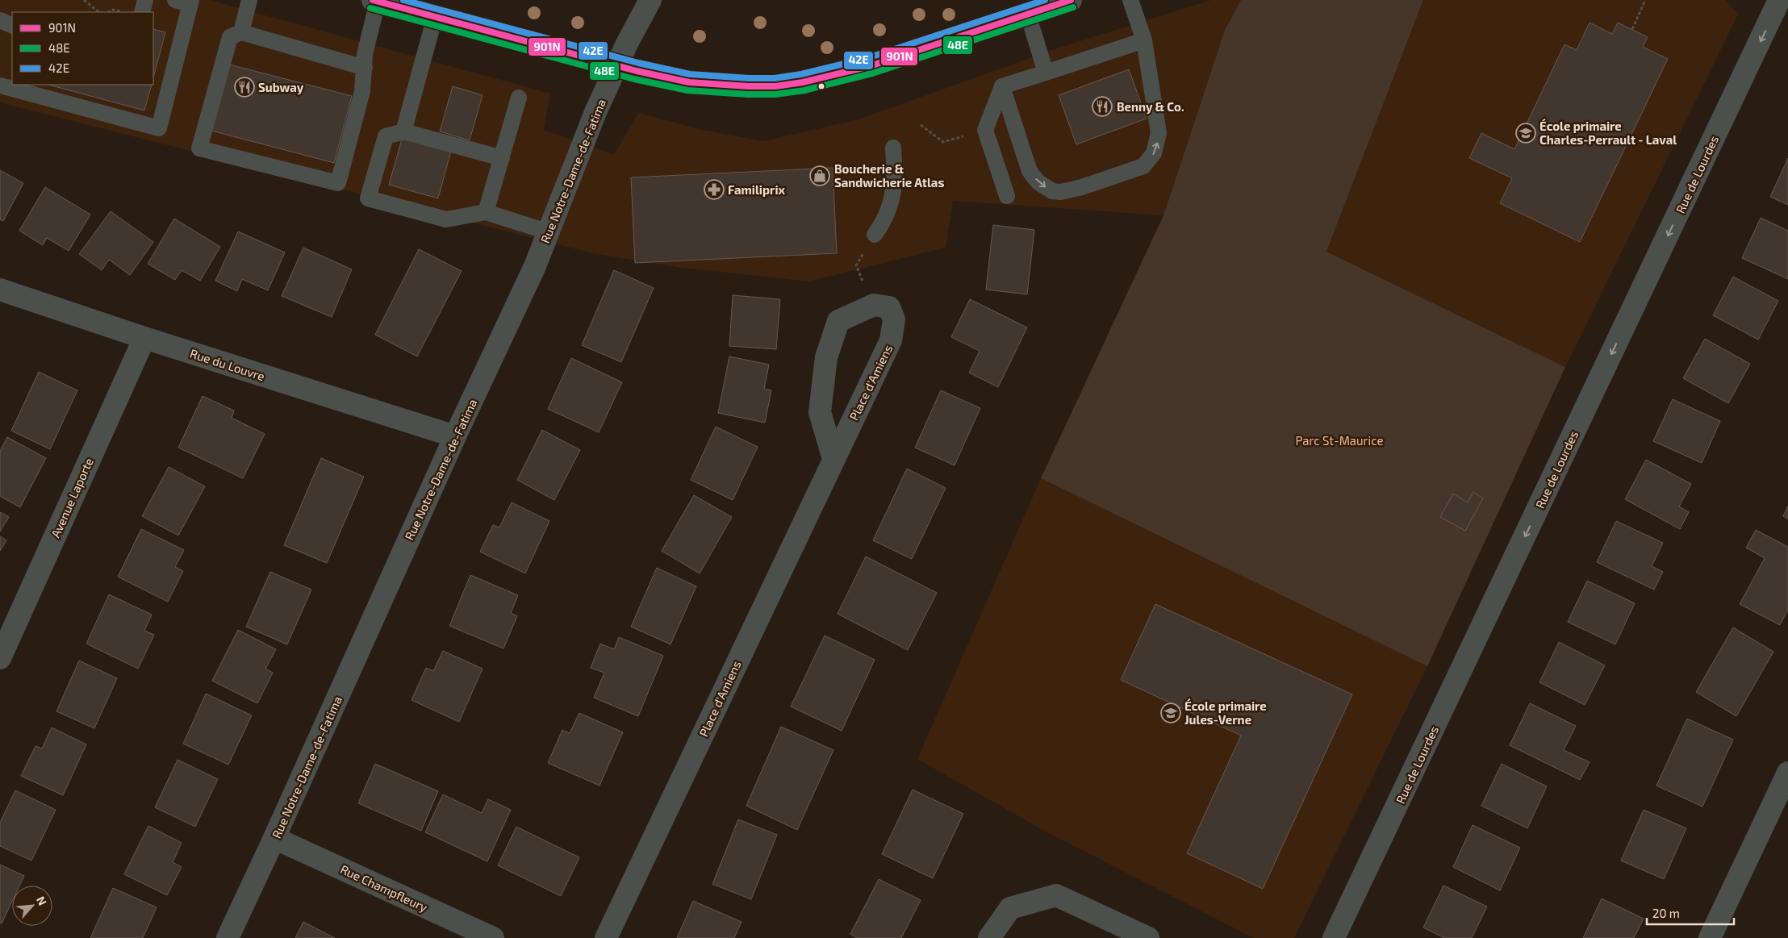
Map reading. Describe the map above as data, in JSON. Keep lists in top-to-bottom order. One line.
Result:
{"streets":{"street":["Rue Notre-Dame-de-Fatima","Rue de Lourdes","Rue du Louvre","Place d'Amiens","Avenue Laporte","Rue Champfleury"]},"crossings":[["Rue Notre-Dame-de-Fatima","Rue du Louvre"],["Rue Notre-Dame-de-Fatima","Rue Champfleury"],["Rue du Louvre","Avenue Laporte"]],"one_way":["Rue de Lourdes"],"parks":["Parc St-Maurice"],"places":{"restaurant":["Subway","Benny & Co."],"school or university":["École primaire Charles-Perrault - Laval","École primaire Jules-Verne"],"shop":["Boucherie & Sandwicherie Atlas"],"pharmacy":["Familiprix"]},"lines":["transit line 901N","transit line 42E","transit line 48E"],"legend":["901N","48E","42E"],"scale_bar":"20 m","north":"top right"}
